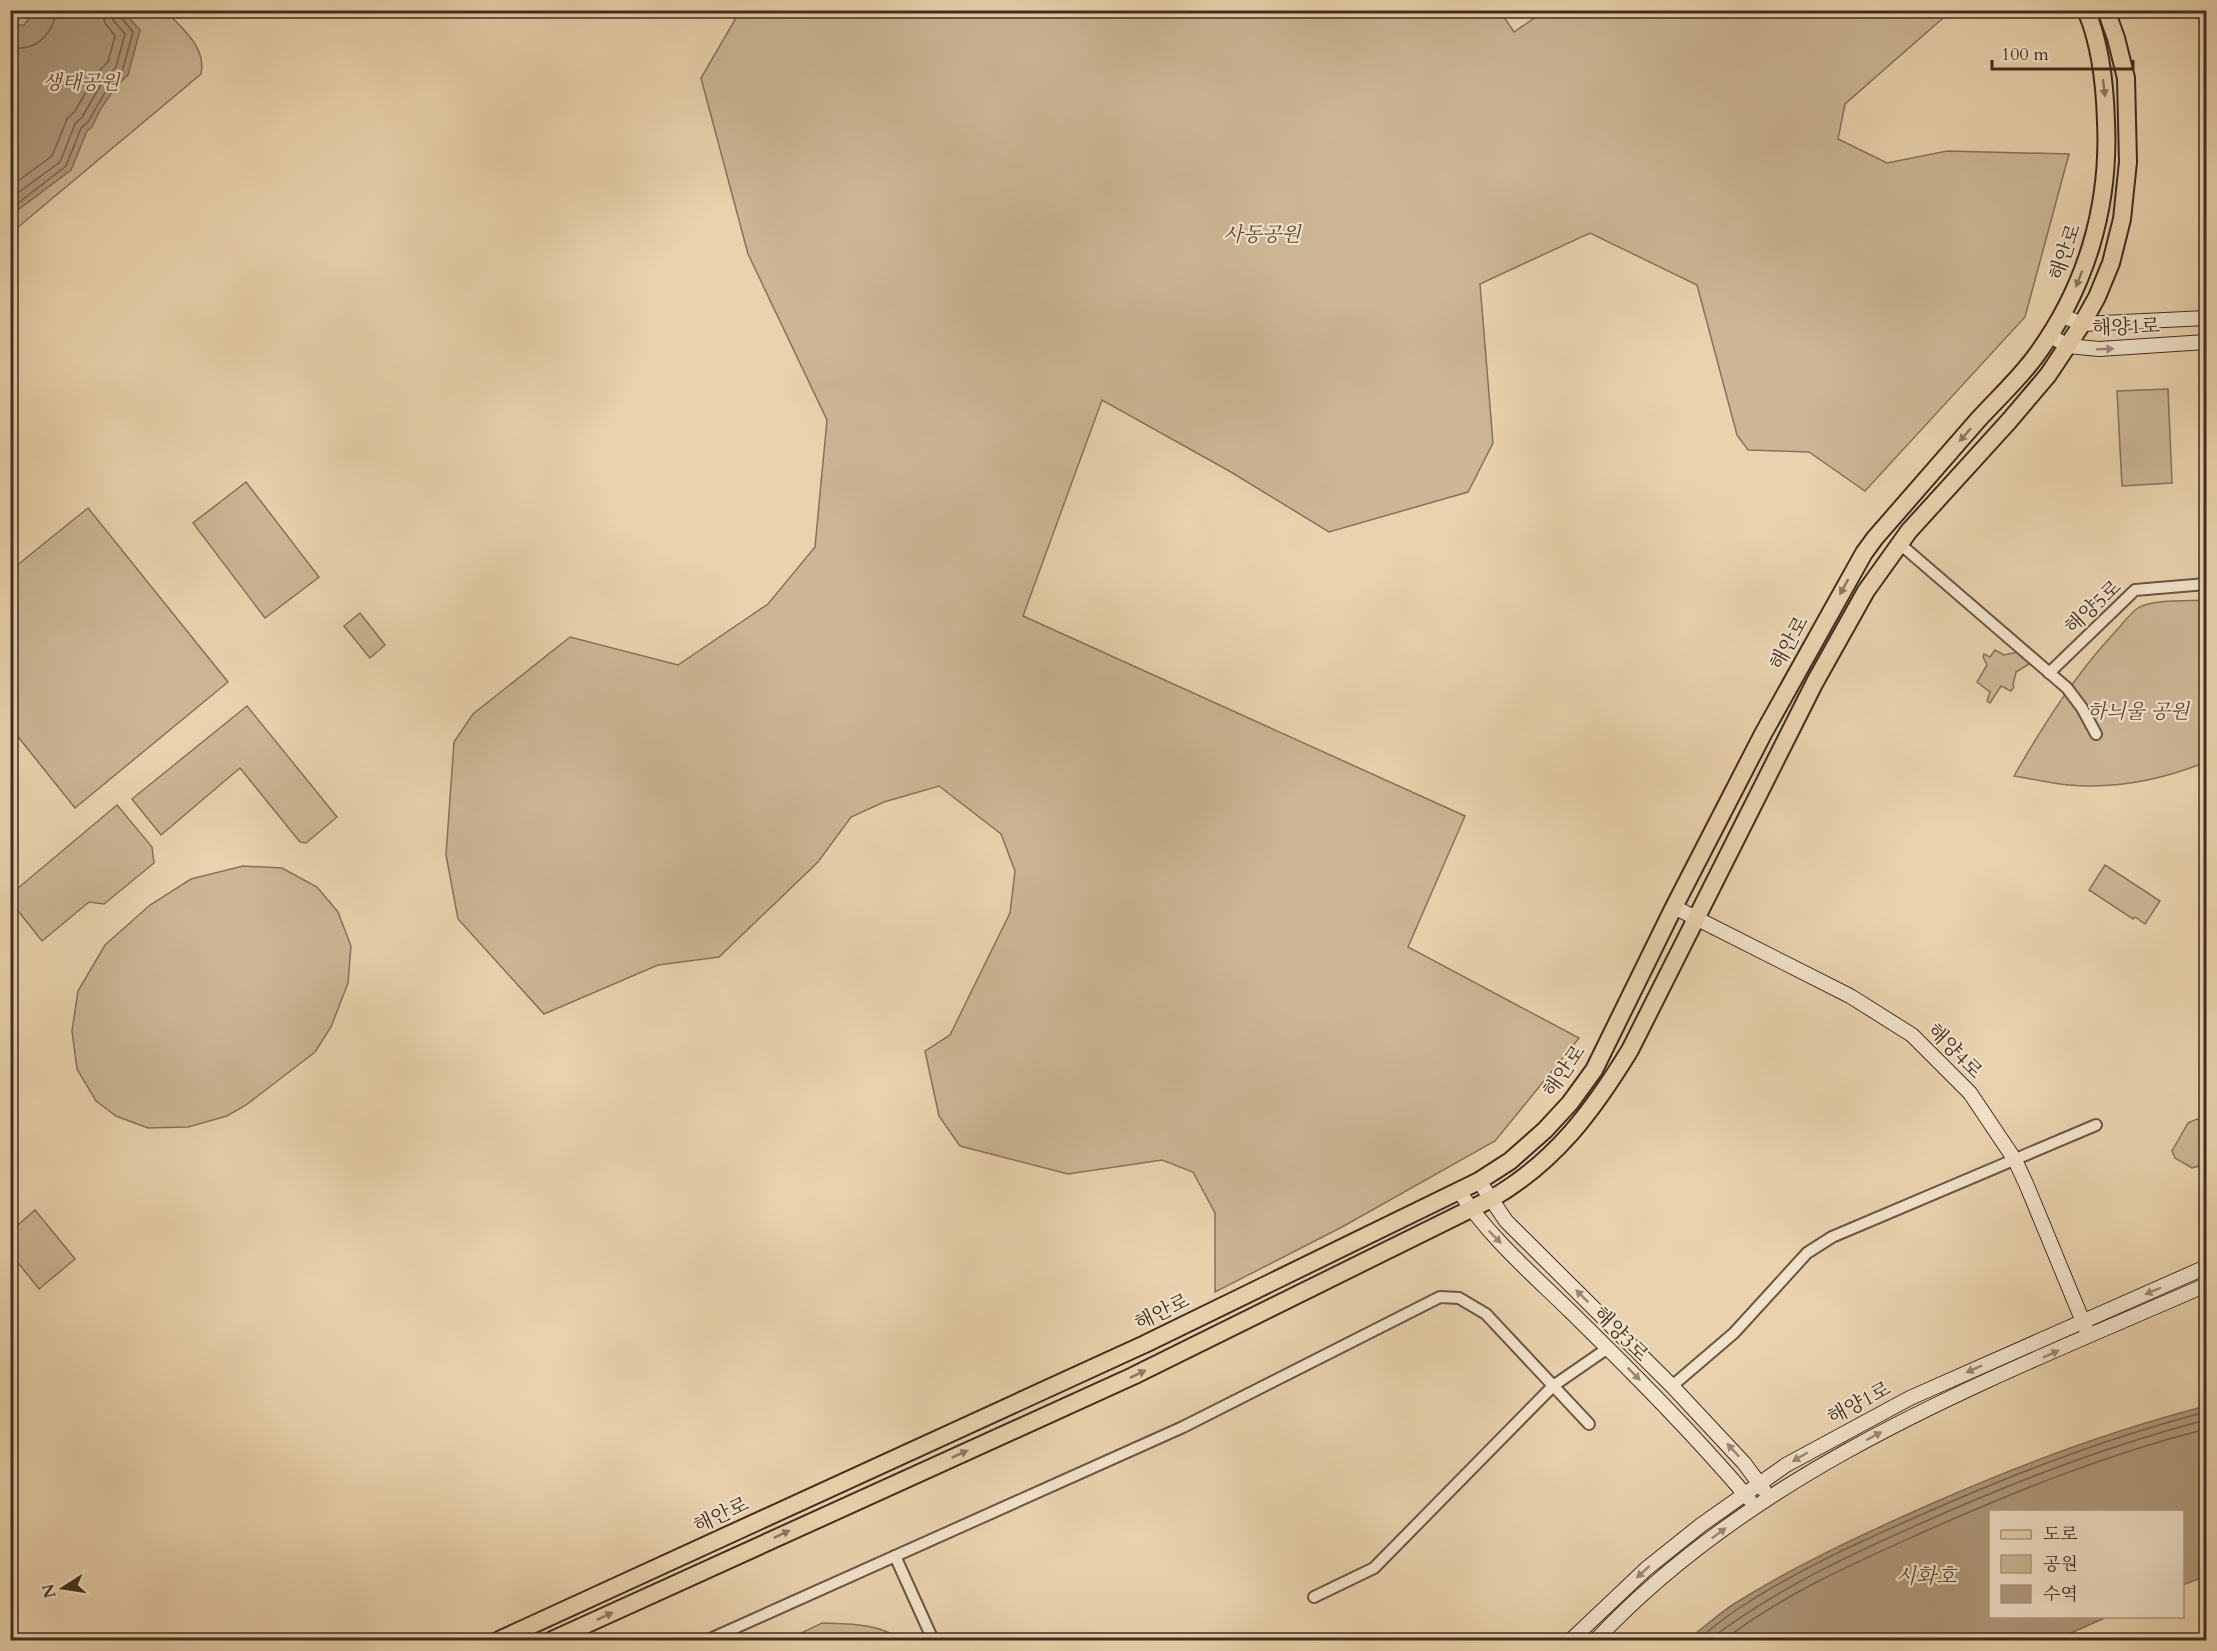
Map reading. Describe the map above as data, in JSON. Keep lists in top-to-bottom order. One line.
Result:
{"streets":{"main road":["해안로"],"street":["해양1로","해양5로","해양4로","해양3로"]},"crossings":[["해안로","해양1로"],["해안로","해양4로"],["해안로","해양3로"],["해양1로","해양4로"],["해양1로","해양3로"]],"water":["시화호"],"parks":["생태공원","사동공원","하늬울 공원"],"legend":["도로","공원","수역"],"scale_bar":"100 m","north":"left"}
